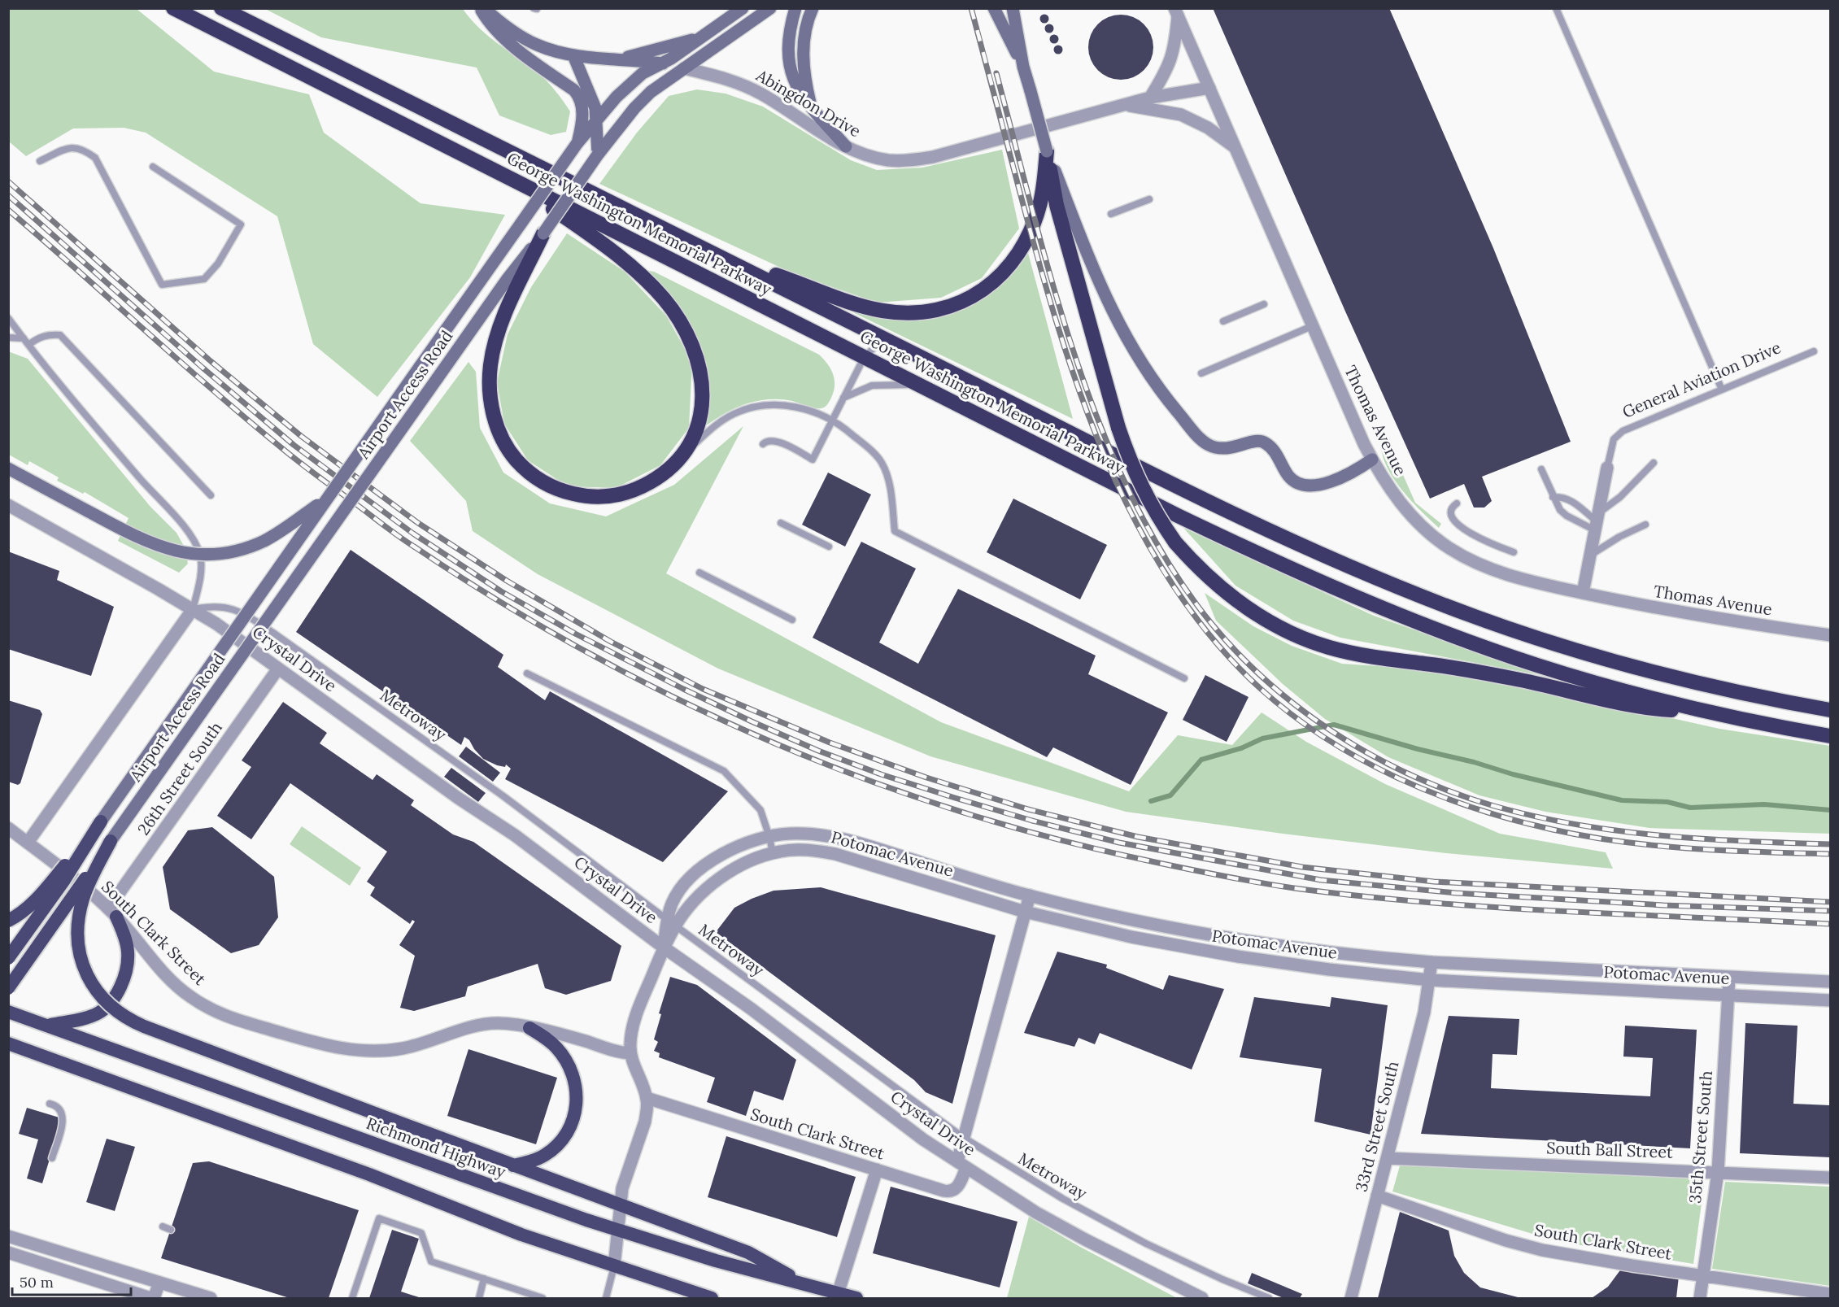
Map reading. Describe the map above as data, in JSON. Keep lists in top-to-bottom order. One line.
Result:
{"streets":{"highway":["George Washington Memorial Parkway","Richmond Highway"],"main road":["Abingdon Drive","Airport Access Road"],"street":["General Aviation Drive","Thomas Avenue","Crystal Drive","26th Street South","Potomac Avenue","South Clark Street","33rd Street South","35th Street South","South Ball Street"],"lane":["Metroway"]},"crossings":[["Abingdon Drive","Airport Access Road"],["Abingdon Drive","Thomas Avenue"],["General Aviation Drive","Thomas Avenue"],["Crystal Drive","Metroway"],["Crystal Drive","26th Street South"],["Crystal Drive","Potomac Avenue"],["Crystal Drive","South Clark Street"],["Metroway","Potomac Avenue"],["Metroway","South Clark Street"],["26th Street South","South Clark Street"],["Potomac Avenue","South Clark Street"],["Potomac Avenue","33rd Street South"],["Potomac Avenue","35th Street South"],["South Clark Street","33rd Street South"],["South Clark Street","35th Street South"],["33rd Street South","South Ball Street"],["35th Street South","South Ball Street"]],"scale_bar":"50 m"}
